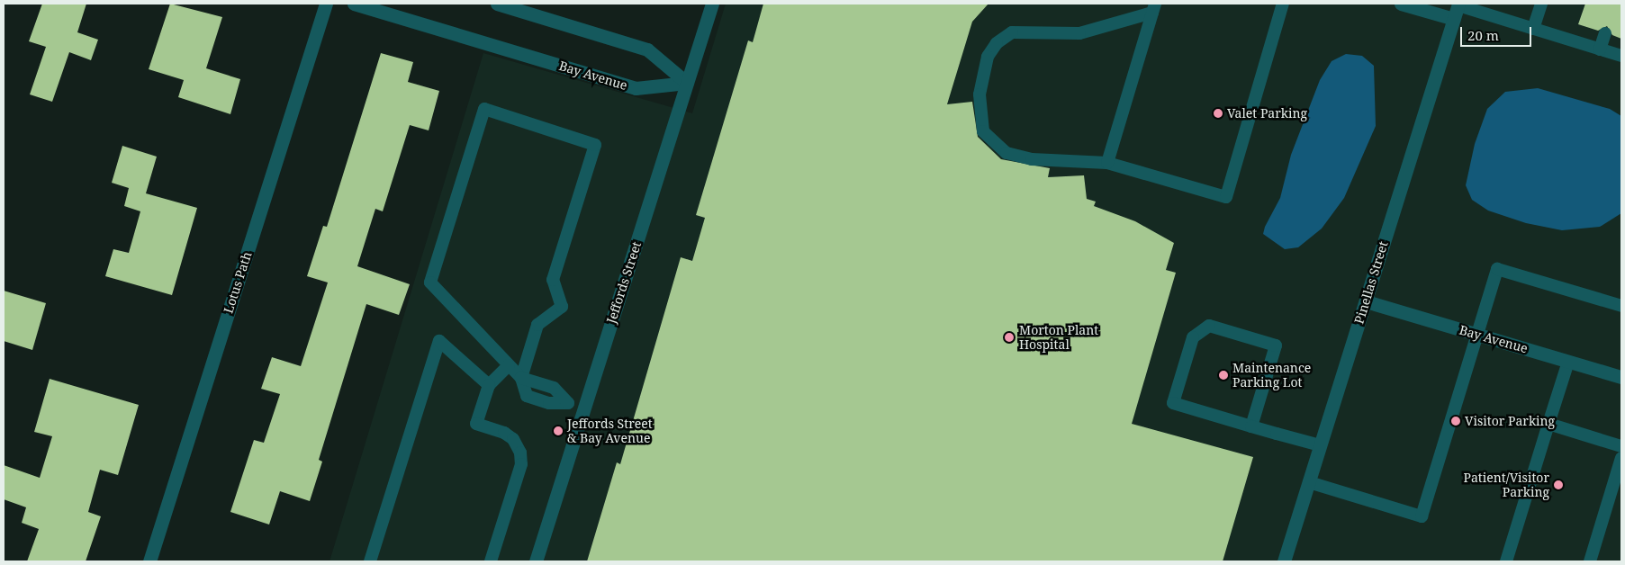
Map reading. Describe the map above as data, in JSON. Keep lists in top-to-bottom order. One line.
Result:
{"streets":{"street":["Bay Avenue","Lotus Path","Jeffords Street","Pinellas Street"]},"crossings":[["Bay Avenue","Jeffords Street"],["Bay Avenue","Pinellas Street"]],"places":["Valet Parking","Morton Plant Hospital","Maintenance Parking Lot","Visitor Parking","Jeffords Street & Bay Avenue","Patient/Visitor Parking"],"scale_bar":"20 m"}
